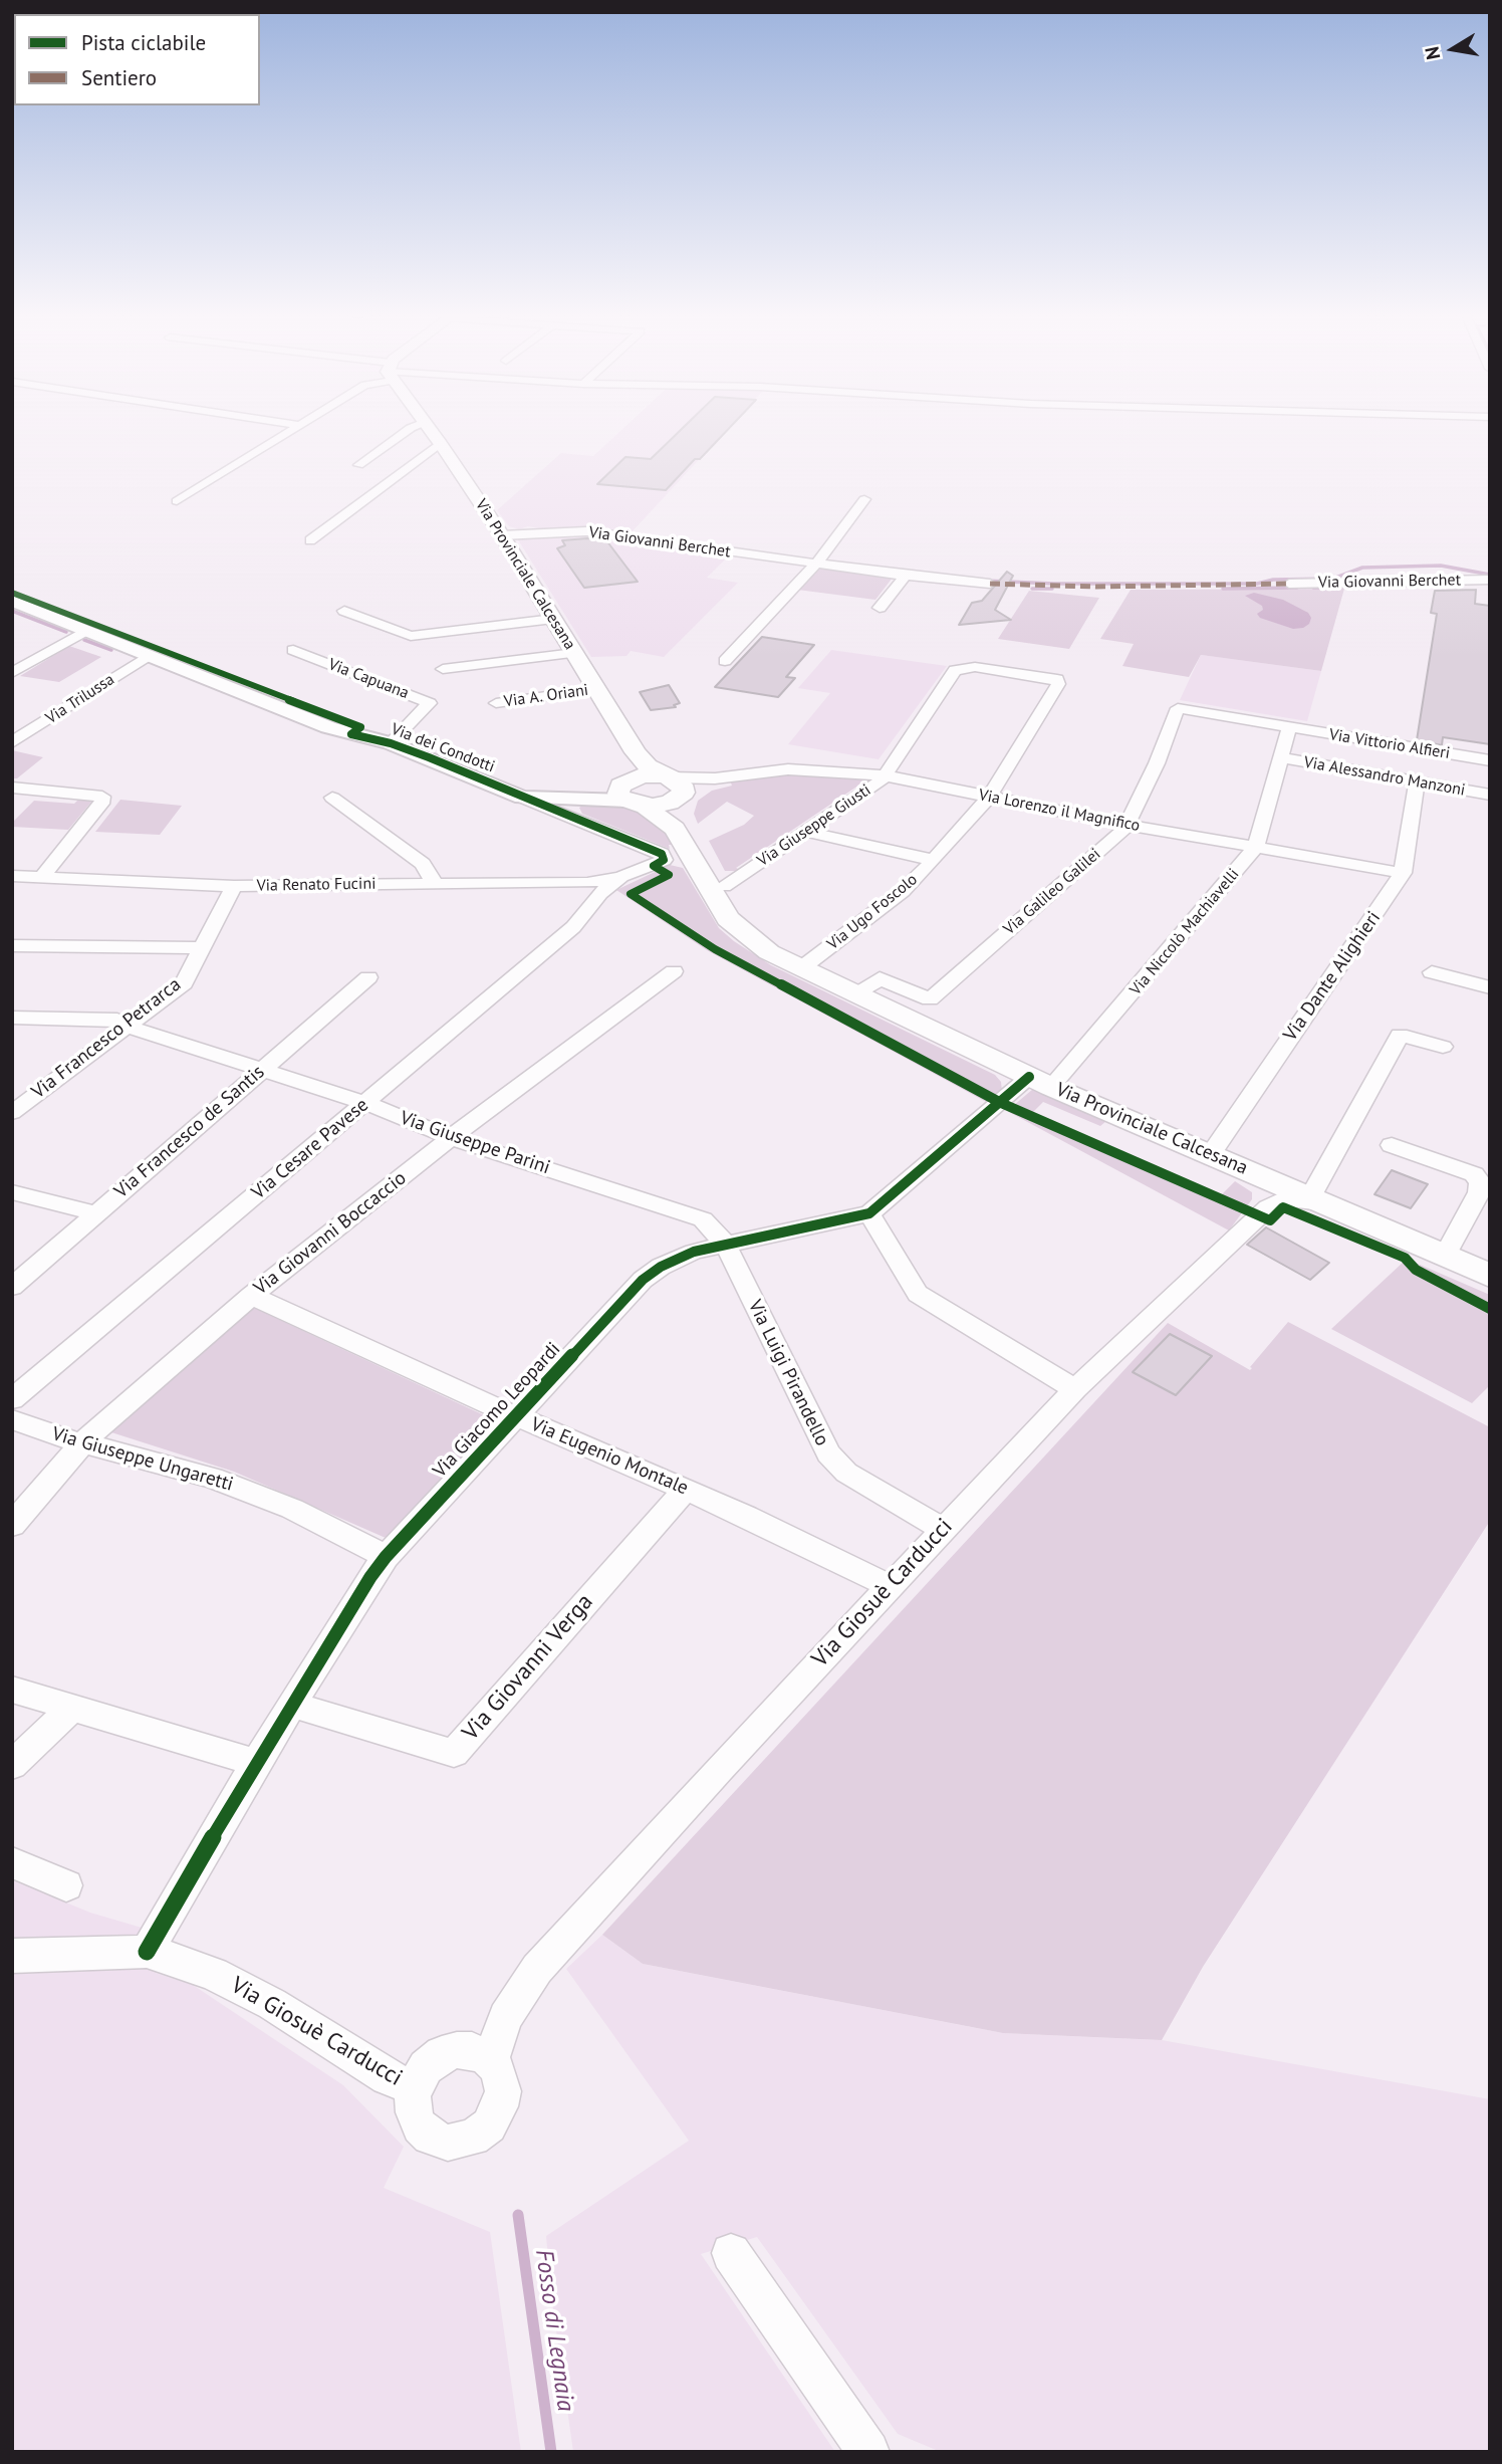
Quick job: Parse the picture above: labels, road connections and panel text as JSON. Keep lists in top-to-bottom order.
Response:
{
  "streets": {
    "main road": ["Via Provinciale Calcesana"],
    "street": [
      "Via Giovanni Berchet",
      "Via Capuana",
      "Via A. Oriani",
      "Via Trilussa",
      "Via Vittorio Alfieri",
      "Via dei Condotti",
      "Via Alessandro Manzoni",
      "Via Lorenzo il Magnifico",
      "Via Giuseppe Giusti",
      "Via Renato Fucini",
      "Via Galileo Galilei",
      "Via Ugo Foscolo",
      "Via Niccolò Machiavelli",
      "Via Dante Alighieri",
      "Via Francesco Petrarca",
      "Via Francesco de Santis",
      "Via Giuseppe Parini",
      "Via Cesare Pavese",
      "Via Giovanni Boccaccio",
      "Via Luigi Pirandello",
      "Via Giacomo Leopardi",
      "Via Eugenio Montale",
      "Via Giuseppe Ungaretti",
      "Via Giosuè Carducci",
      "Via Giovanni Verga"
    ]
  },
  "crossings": [
    ["Via Giovanni Berchet", "Via Provinciale Calcesana"],
    ["Via Provinciale Calcesana", "Via A. Oriani"],
    ["Via Provinciale Calcesana", "Via dei Condotti"],
    ["Via Provinciale Calcesana", "Via Lorenzo il Magnifico"],
    ["Via Provinciale Calcesana", "Via Galileo Galilei"],
    ["Via Provinciale Calcesana", "Via Ugo Foscolo"],
    ["Via Provinciale Calcesana", "Via Niccolò Machiavelli"],
    ["Via Provinciale Calcesana", "Via Dante Alighieri"],
    ["Via Provinciale Calcesana", "Via Giacomo Leopardi"],
    ["Via Provinciale Calcesana", "Via Giosuè Carducci"],
    ["Via Capuana", "Via dei Condotti"],
    ["Via Trilussa", "Via dei Condotti"],
    ["Via Vittorio Alfieri", "Via Galileo Galilei"],
    ["Via dei Condotti", "Via Cesare Pavese"],
    ["Via Alessandro Manzoni", "Via Niccolò Machiavelli"],
    ["Via Alessandro Manzoni", "Via Dante Alighieri"],
    ["Via Lorenzo il Magnifico", "Via Giuseppe Giusti"],
    ["Via Lorenzo il Magnifico", "Via Galileo Galilei"],
    ["Via Lorenzo il Magnifico", "Via Ugo Foscolo"],
    ["Via Lorenzo il Magnifico", "Via Niccolò Machiavelli"],
    ["Via Lorenzo il Magnifico", "Via Dante Alighieri"],
    ["Via Giuseppe Giusti", "Via Ugo Foscolo"],
    ["Via Renato Fucini", "Via Francesco Petrarca"],
    ["Via Renato Fucini", "Via Cesare Pavese"],
    ["Via Niccolò Machiavelli", "Via Giacomo Leopardi"],
    ["Via Francesco Petrarca", "Via Giuseppe Parini"],
    ["Via Francesco de Santis", "Via Giuseppe Parini"],
    ["Via Giuseppe Parini", "Via Cesare Pavese"],
    ["Via Giuseppe Parini", "Via Giovanni Boccaccio"],
    ["Via Giuseppe Parini", "Via Luigi Pirandello"],
    ["Via Giuseppe Parini", "Via Giacomo Leopardi"],
    ["Via Giovanni Boccaccio", "Via Eugenio Montale"],
    ["Via Giovanni Boccaccio", "Via Giuseppe Ungaretti"],
    ["Via Luigi Pirandello", "Via Giacomo Leopardi"],
    ["Via Luigi Pirandello", "Via Giosuè Carducci"],
    ["Via Giacomo Leopardi", "Via Eugenio Montale"],
    ["Via Giacomo Leopardi", "Via Giuseppe Ungaretti"],
    ["Via Giacomo Leopardi", "Via Giosuè Carducci"],
    ["Via Giacomo Leopardi", "Via Giovanni Verga"],
    ["Via Eugenio Montale", "Via Giosuè Carducci"],
    ["Via Eugenio Montale", "Via Giovanni Verga"]
  ],
  "water": ["Fosso di Legnaia"],
  "legend": ["Pista ciclabile", "Sentiero"],
  "north": "left"
}
